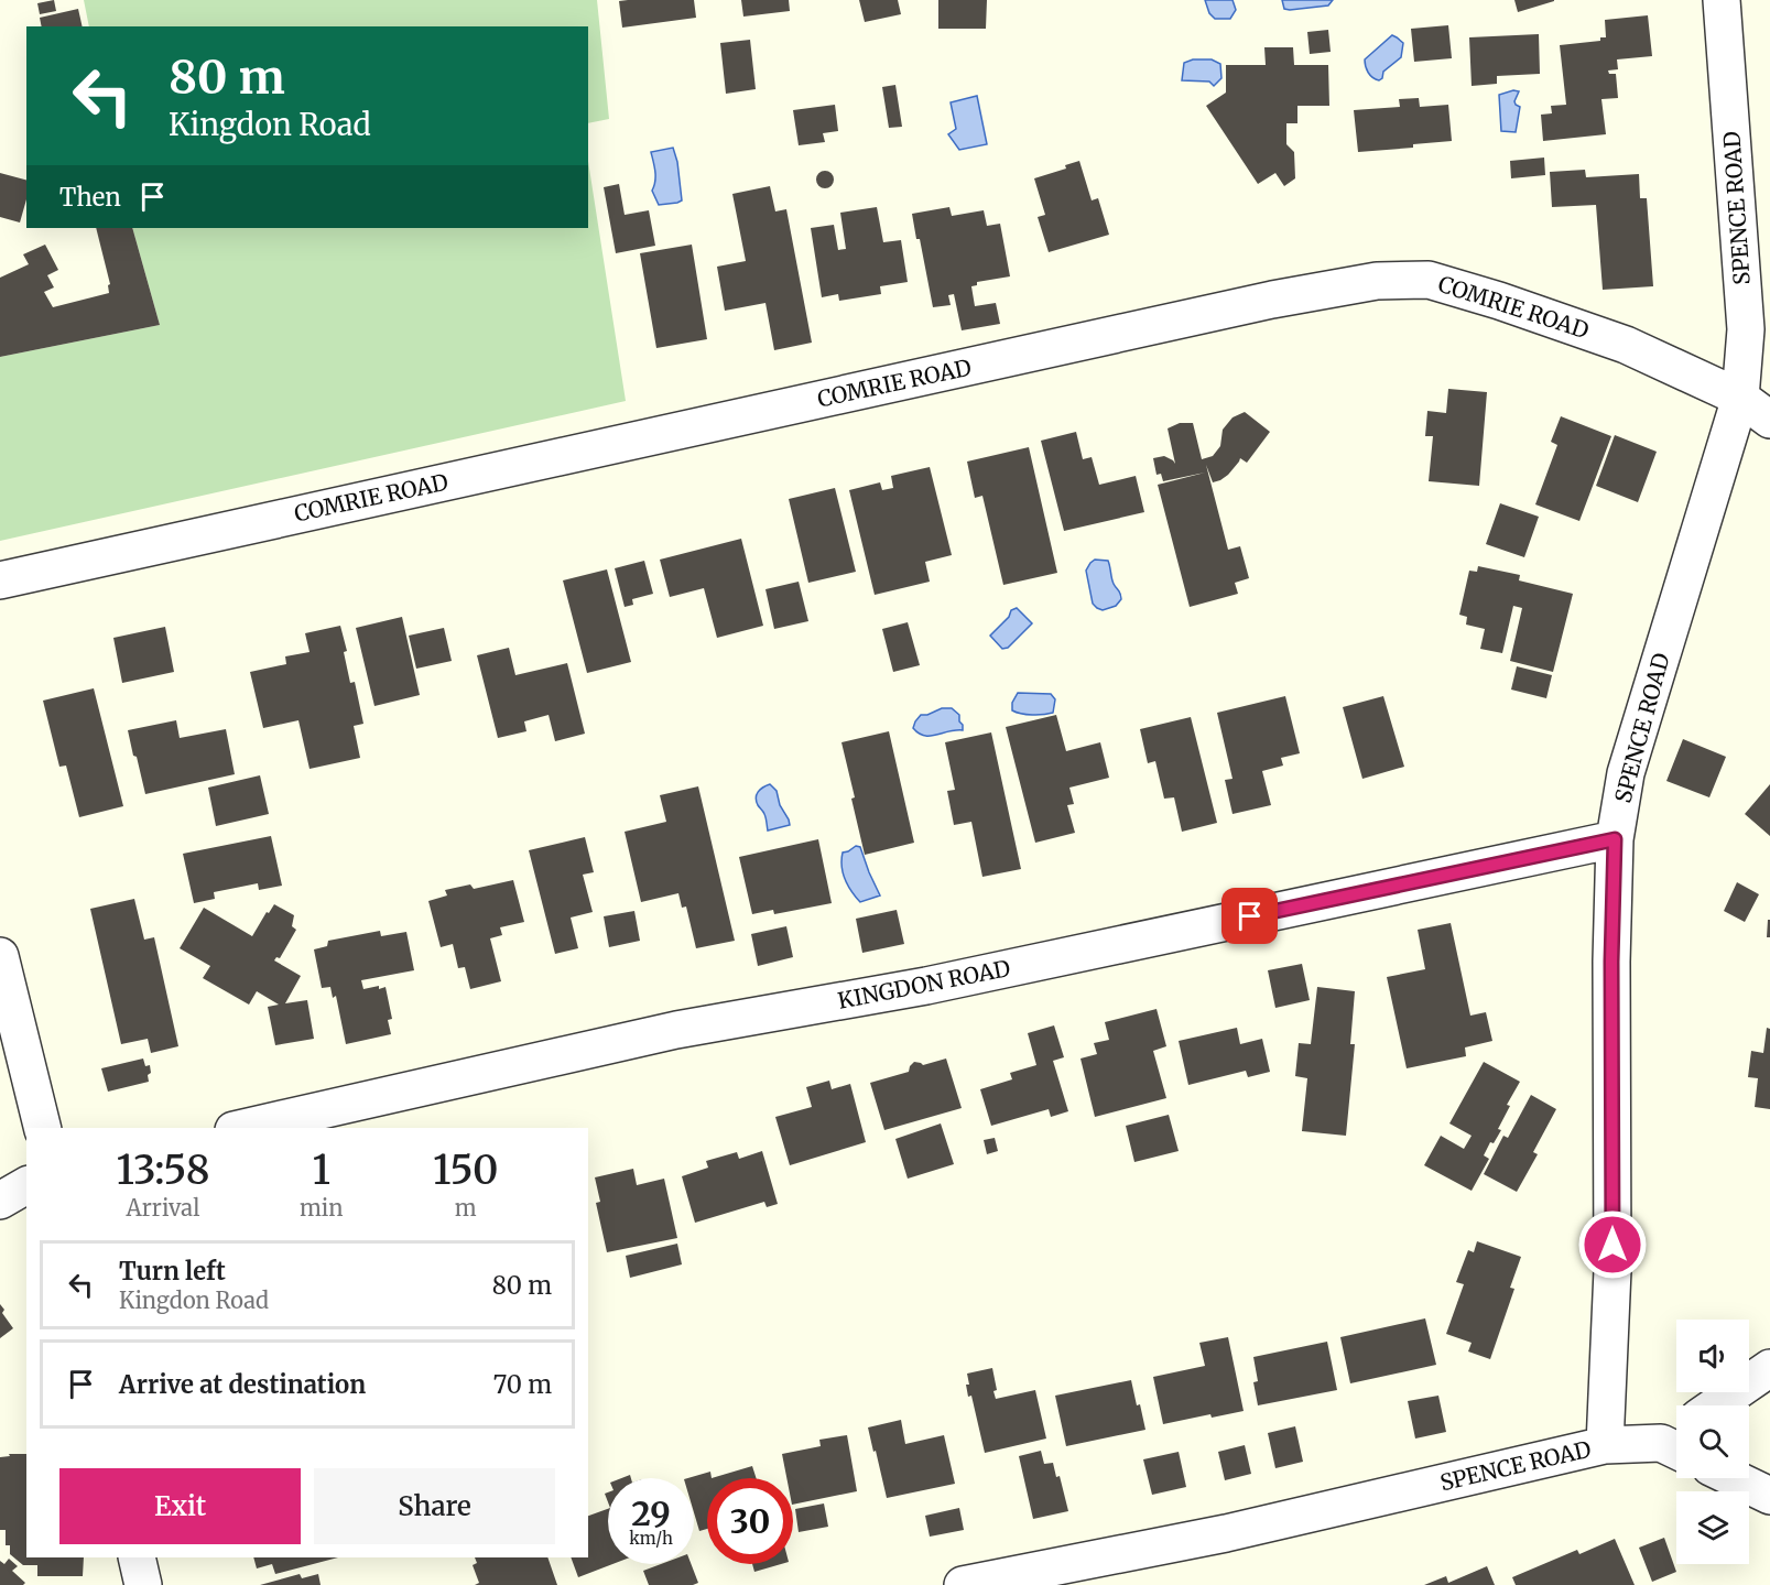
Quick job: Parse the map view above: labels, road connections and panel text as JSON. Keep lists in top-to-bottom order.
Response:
{
  "streets": {
    "street": ["SPENCE ROAD", "COMRIE ROAD", "KINGDON ROAD"]
  },
  "crossings": [
    ["SPENCE ROAD", "COMRIE ROAD"],
    ["SPENCE ROAD", "KINGDON ROAD"]
  ],
  "page": {
    "turn": ["80 m", "Kingdon Road"],
    "then": "Then",
    "eta": [
      "13:58",
      "Arrival",
      "1",
      "min",
      "150",
      "m"
    ],
    "list": [
      {
        "name": "Turn left",
        "note": "Kingdon Road",
        "value": "80 m"
      },
      {
        "name": "Arrive at destination",
        "value": "70 m"
      }
    ],
    "buttons": ["Exit", "Share"],
    "speed": "29 km/h",
    "limit": "30"
  }
}
